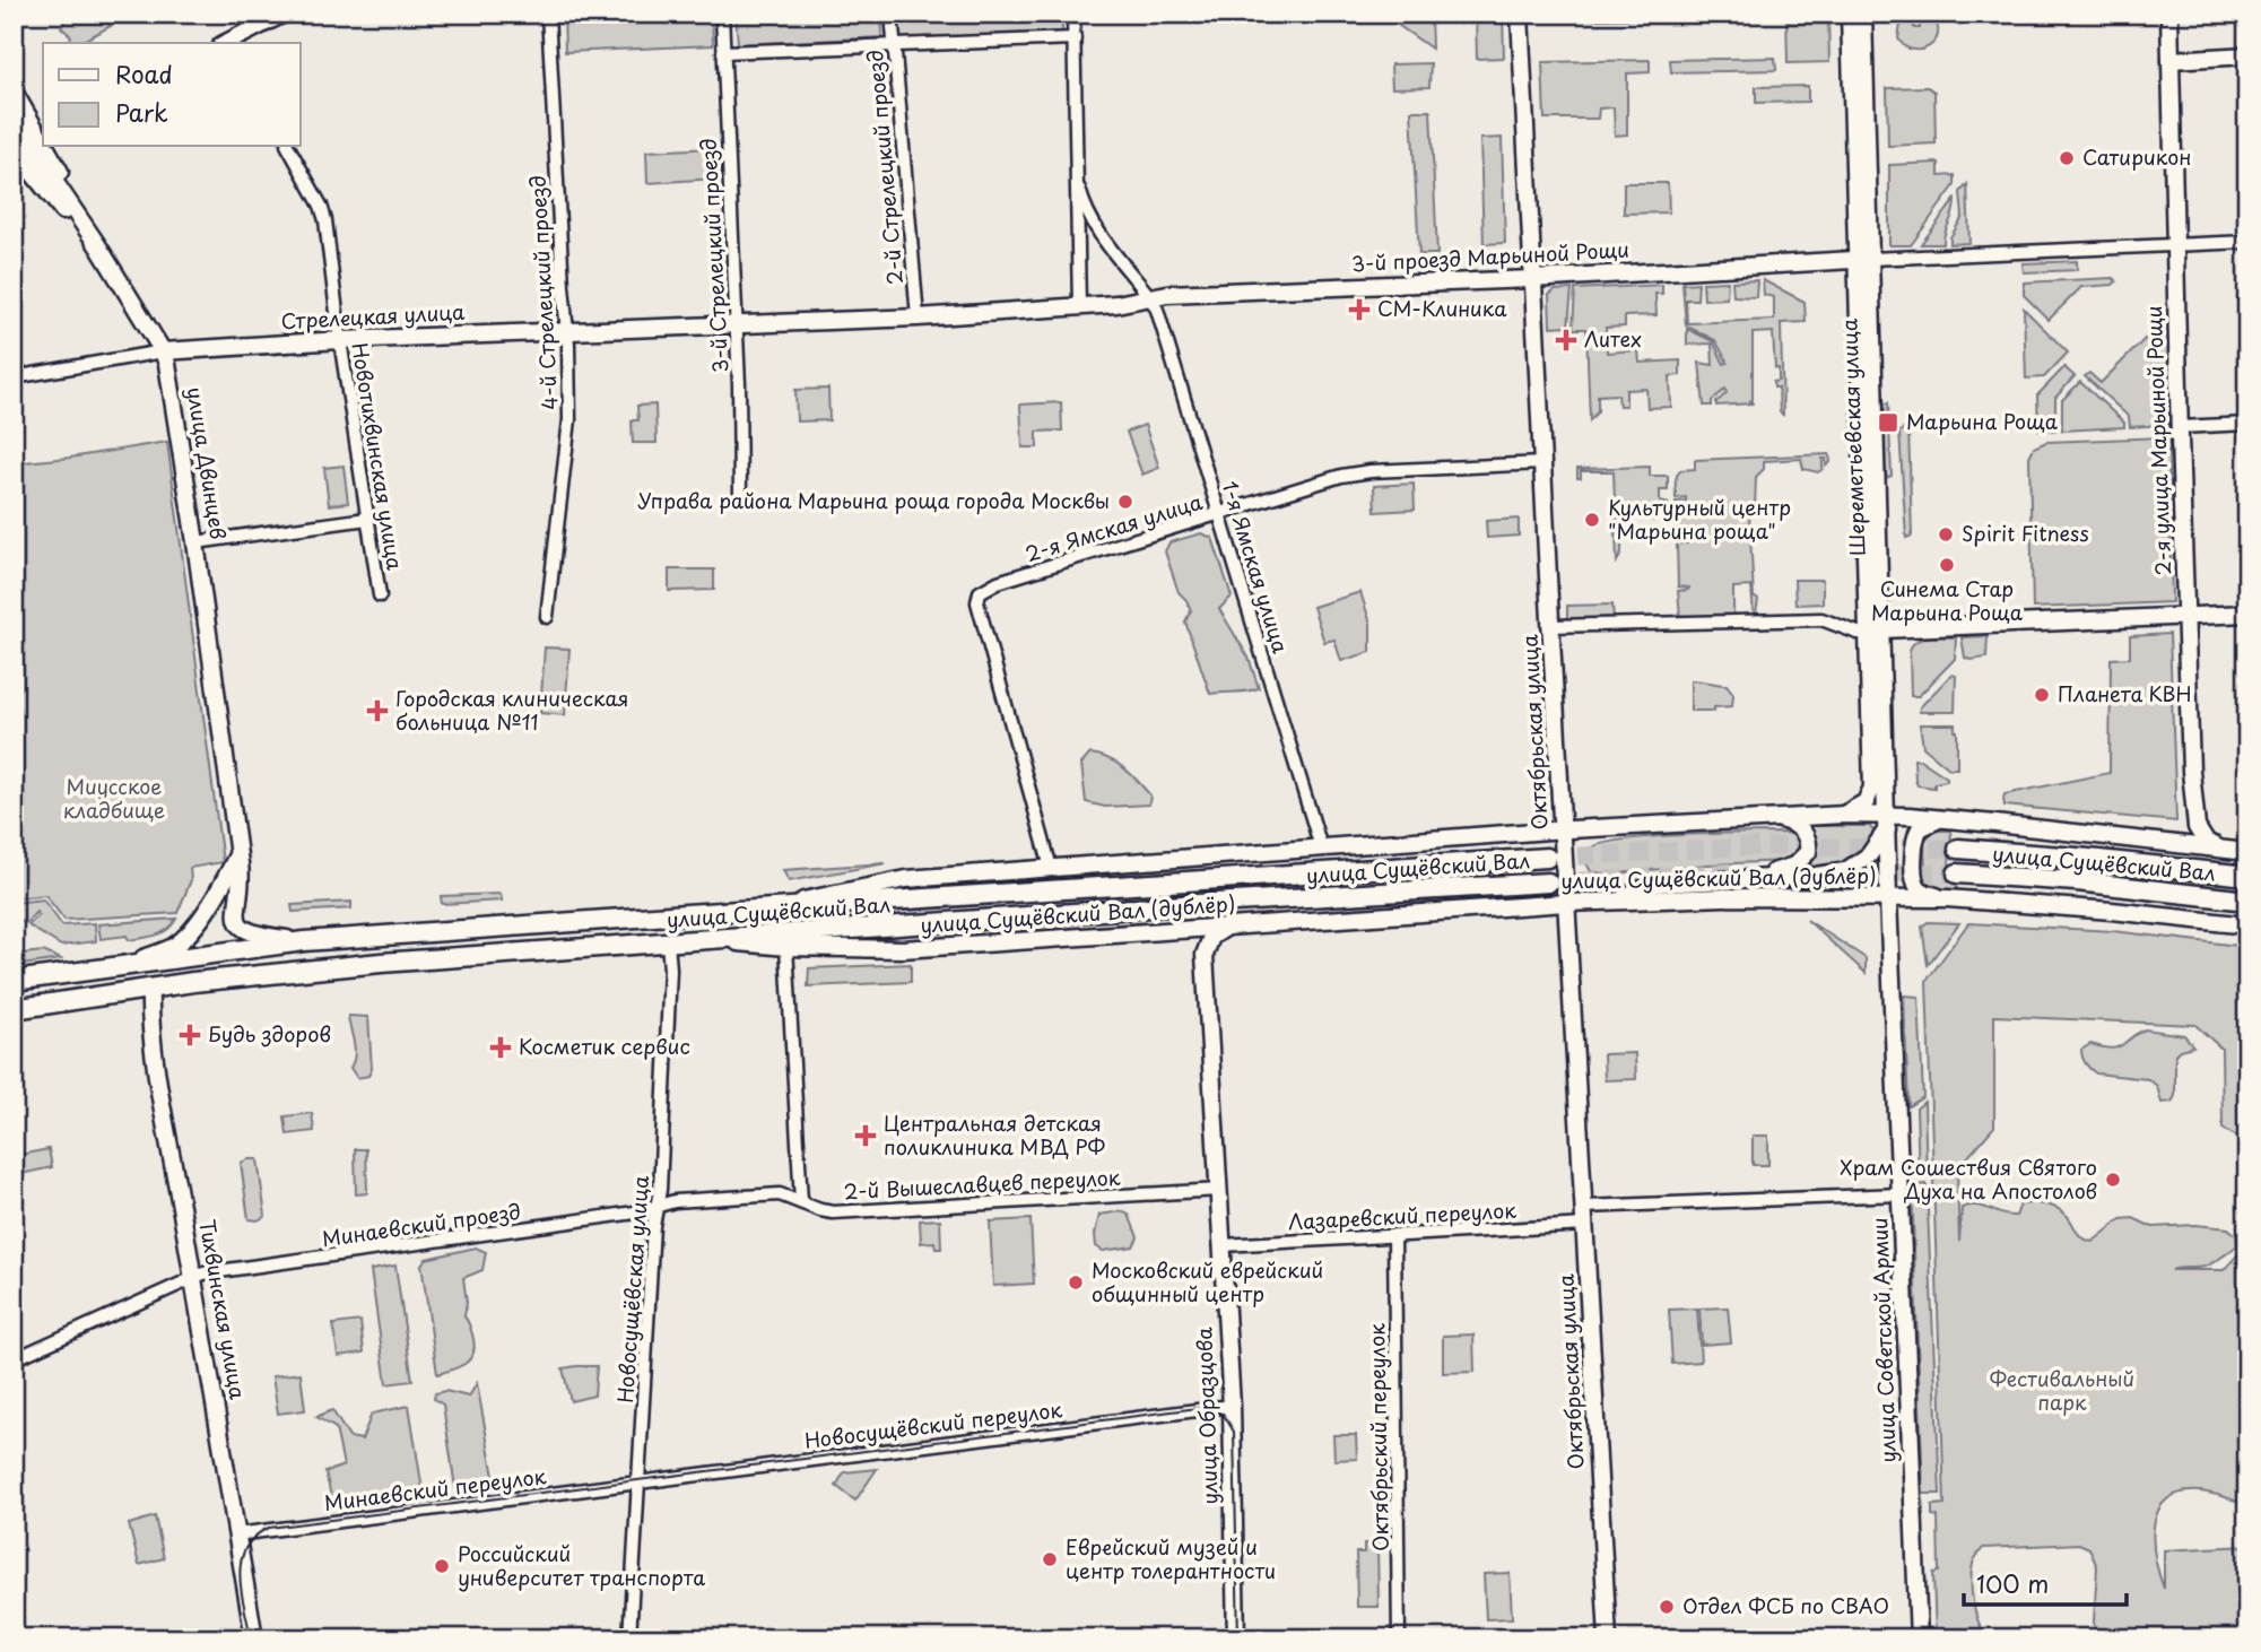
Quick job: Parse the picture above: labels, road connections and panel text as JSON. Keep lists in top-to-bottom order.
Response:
{
  "streets": {
    "main road": ["улица Сущёвский Вал"],
    "street": [
      "2-й Стрелецкий проезд",
      "3-й Стрелецкий проезд",
      "3-й проезд Марьиной Рощи",
      "4-й Стрелецкий проезд",
      "Стрелецкая улица",
      "Шереметьевская улица",
      "2-я улица Марьиной Рощи",
      "Новотихвинская улица",
      "улица Двинцев",
      "2-я Ямская улица",
      "1-я Ямская улица",
      "Октябрьская улица",
      "улица Сущёвский Вал (дублёр)",
      "2-й Вышеславцев переулок",
      "Лазаревский переулок",
      "Минаевский проезд",
      "Новосущёвская улица",
      "Тихвинская улица",
      "улица Советской Армии",
      "улица Образцова",
      "Новосущёвский переулок",
      "Октябрьский переулок",
      "Минаевский переулок"
    ]
  },
  "crossings": [
    ["2-й Стрелецкий проезд", "3-й проезд Марьиной Рощи"],
    ["3-й Стрелецкий проезд", "3-й проезд Марьиной Рощи"],
    ["3-й Стрелецкий проезд", "Стрелецкая улица"],
    ["3-й проезд Марьиной Рощи", "Стрелецкая улица"],
    ["3-й проезд Марьиной Рощи", "Шереметьевская улица"],
    ["3-й проезд Марьиной Рощи", "2-я улица Марьиной Рощи"],
    ["3-й проезд Марьиной Рощи", "1-я Ямская улица"],
    ["3-й проезд Марьиной Рощи", "Октябрьская улица"],
    ["4-й Стрелецкий проезд", "Стрелецкая улица"],
    ["Стрелецкая улица", "Новотихвинская улица"],
    ["Стрелецкая улица", "улица Двинцев"],
    ["Шереметьевская улица", "улица Советской Армии"],
    ["улица Двинцев", "улица Сущёвский Вал"],
    ["2-я Ямская улица", "1-я Ямская улица"],
    ["2-я Ямская улица", "Октябрьская улица"],
    ["Октябрьская улица", "улица Сущёвский Вал (дублёр)"],
    ["Октябрьская улица", "Лазаревский переулок"],
    ["улица Сущёвский Вал", "улица Сущёвский Вал (дублёр)"],
    ["улица Сущёвский Вал", "Новосущёвская улица"],
    ["улица Сущёвский Вал", "Тихвинская улица"],
    ["улица Сущёвский Вал (дублёр)", "улица Советской Армии"],
    ["2-й Вышеславцев переулок", "Минаевский проезд"],
    ["2-й Вышеславцев переулок", "Новосущёвская улица"],
    ["2-й Вышеславцев переулок", "улица Образцова"],
    ["Лазаревский переулок", "улица Образцова"],
    ["Лазаревский переулок", "Октябрьский переулок"],
    ["Минаевский проезд", "Новосущёвская улица"],
    ["Минаевский проезд", "Тихвинская улица"],
    ["Новосущёвская улица", "Новосущёвский переулок"],
    ["Новосущёвская улица", "Минаевский переулок"],
    ["Тихвинская улица", "Минаевский переулок"],
    ["улица Образцова", "Новосущёвский переулок"],
    ["Новосущёвский переулок", "Минаевский переулок"]
  ],
  "parks": ["Миусское кладбище", "Фестивальный парк"],
  "places": {
    "other": [
      "Сатирикон",
      "Управа района Марьина роща города Москвы",
      "Культурный центр \"Марьина роща\"",
      "Spirit Fitness",
      "Синема Стар Марьина Роща",
      "Планета КВН",
      "Храм Сошествия Святого Духа на Апостолов",
      "Московский еврейский общинный центр",
      "Еврейский музей и центр толерантности",
      "Российский университет транспорта",
      "Отдел ФСБ по СВАО"
    ],
    "health": [
      "СМ-Клиника",
      "Литех",
      "Городская клиническая больница №11",
      "Будь здоров",
      "Косметик сервис",
      "Центральная детская поликлиника МВД РФ"
    ],
    "transit": ["Марьина Роща"]
  },
  "legend": ["Road", "Park"],
  "scale_bar": "100 m"
}
